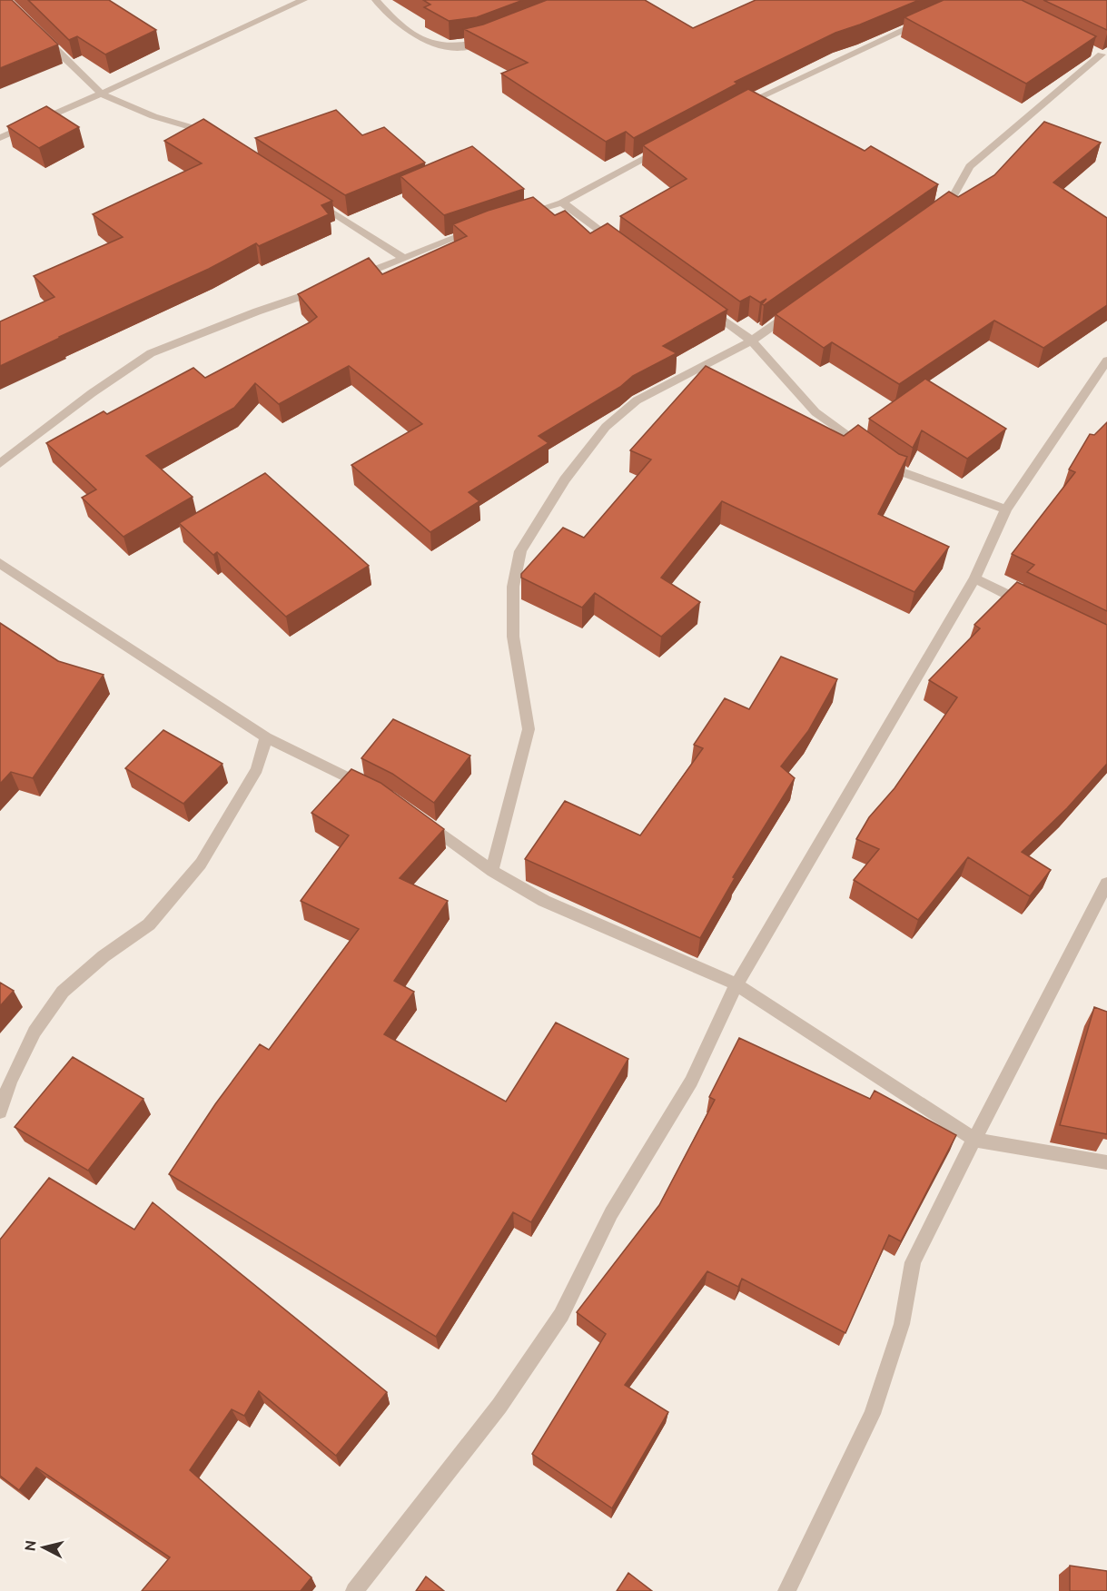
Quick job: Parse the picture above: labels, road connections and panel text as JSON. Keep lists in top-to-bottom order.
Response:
{
  "north": "left"
}
